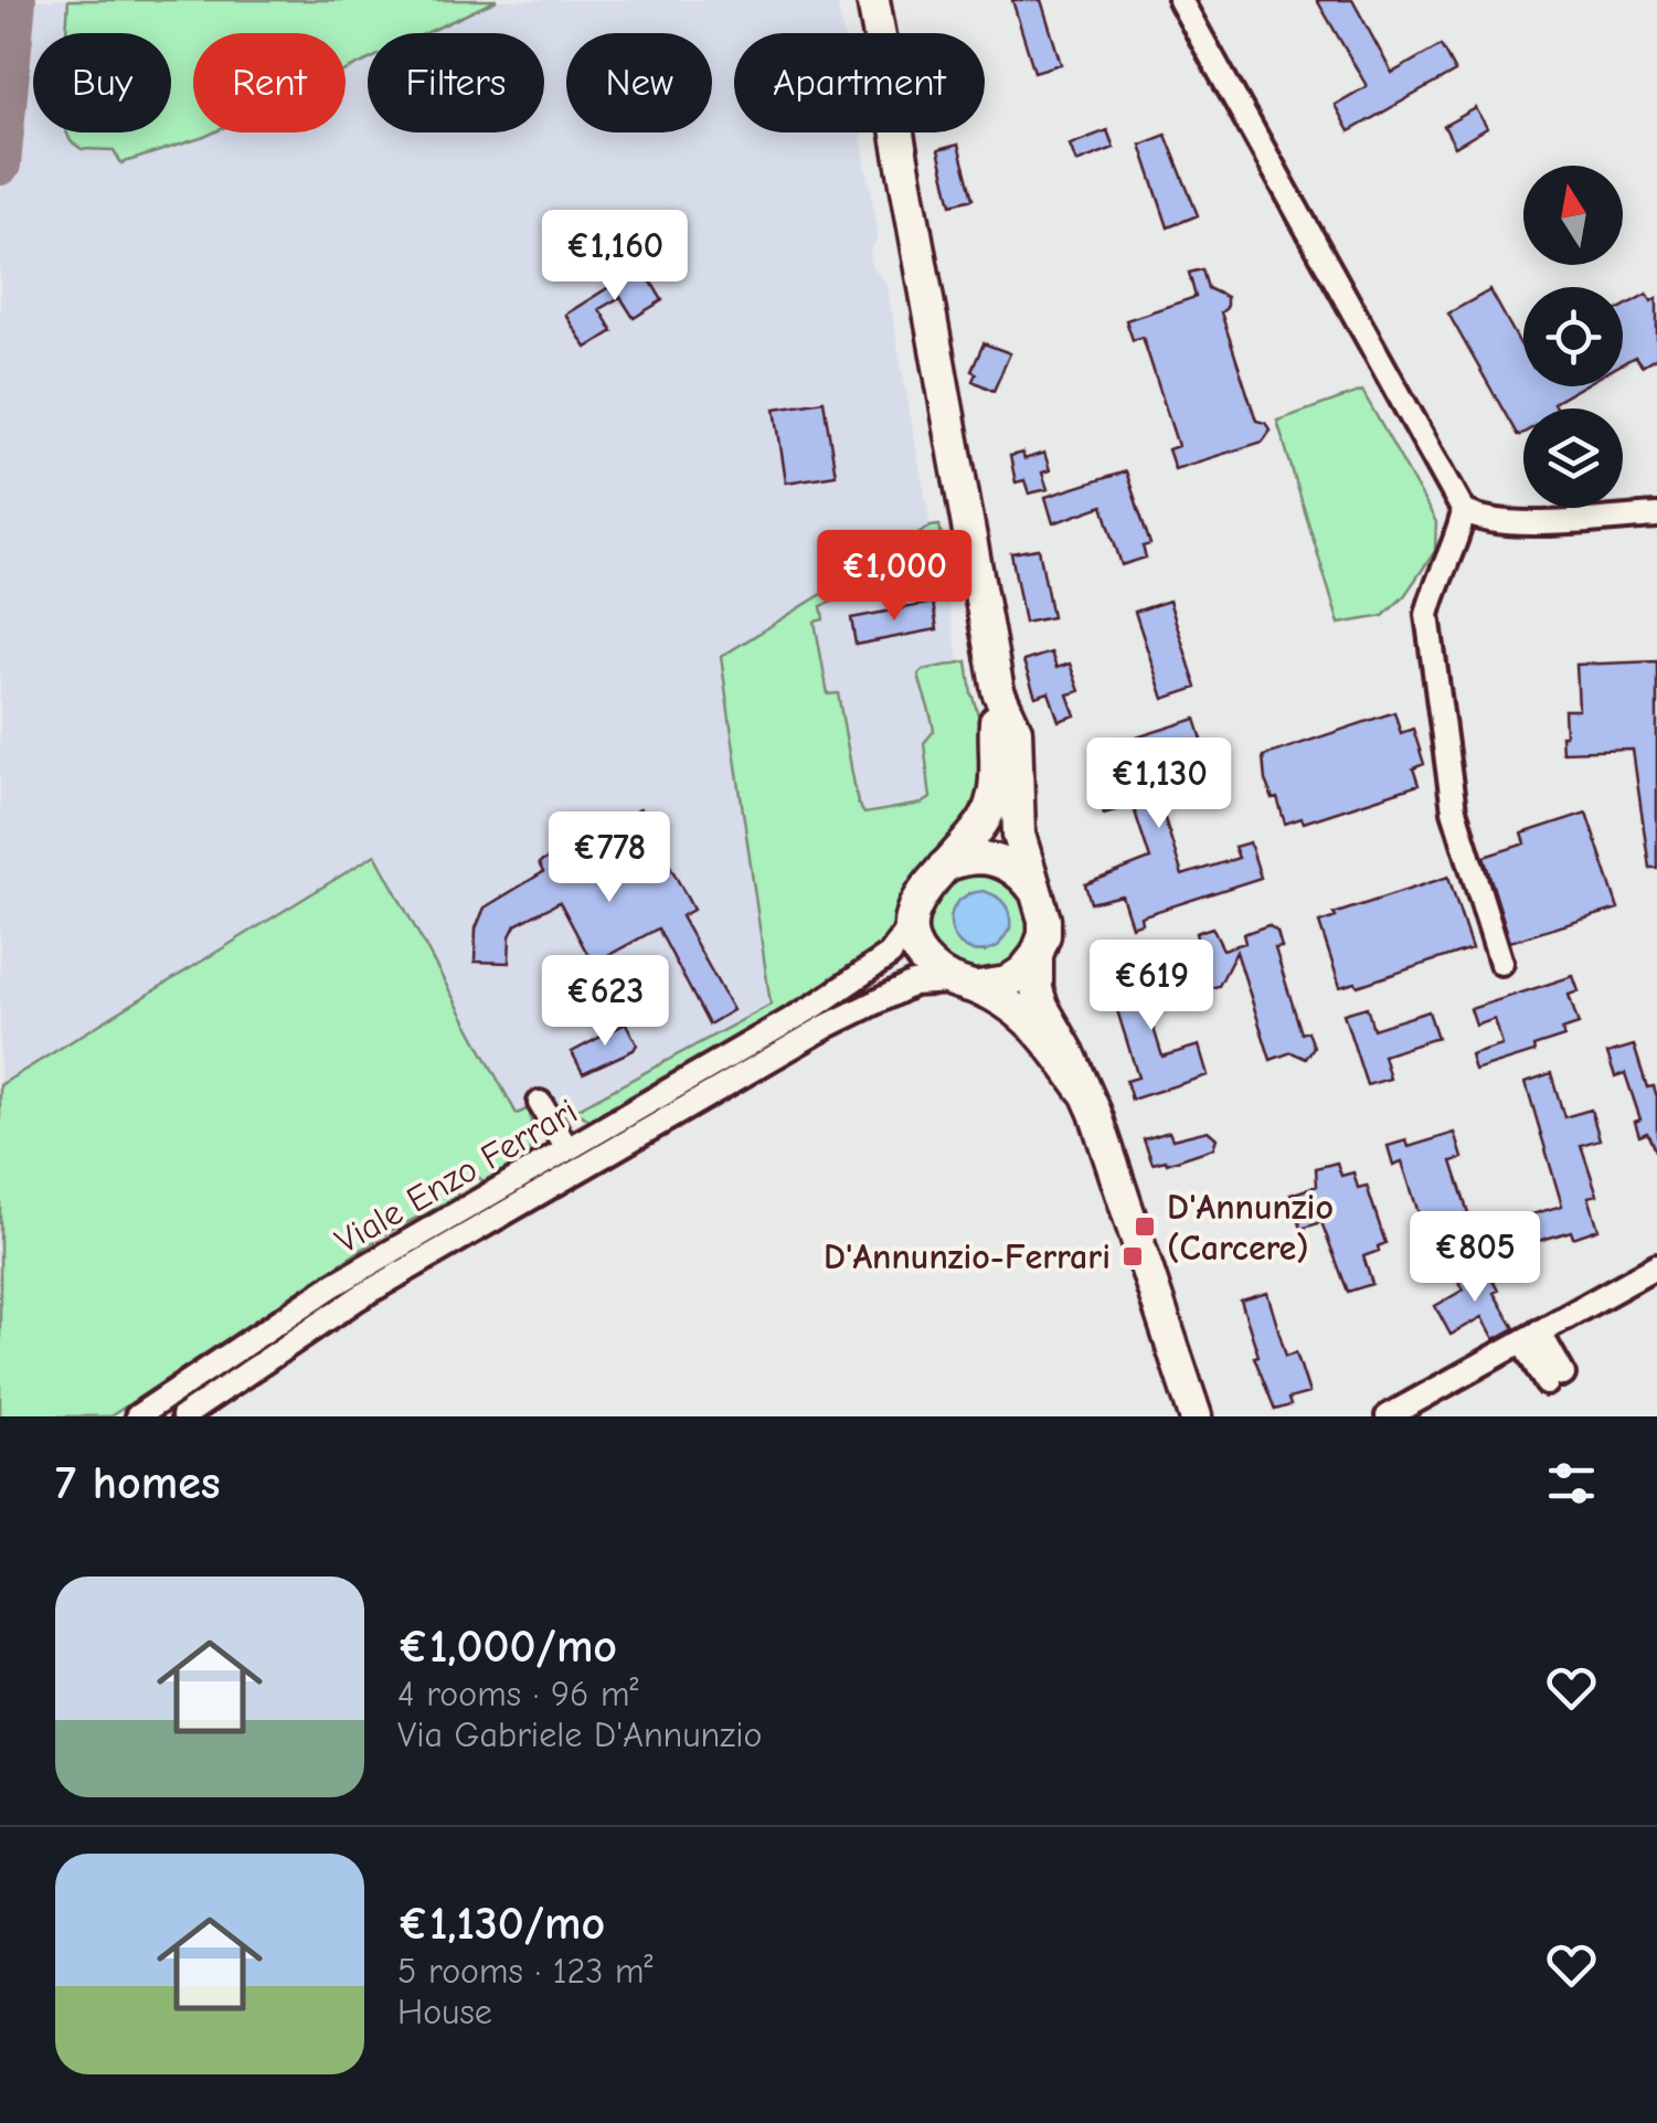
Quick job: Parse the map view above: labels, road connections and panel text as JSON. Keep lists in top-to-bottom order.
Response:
{
  "streets": {
    "street": ["Viale Enzo Ferrari"]
  },
  "places": {
    "transit": ["D'Annunzio (Carcere)", "D'Annunzio-Ferrari"]
  },
  "north": "top",
  "page": {
    "chip": [
      "Buy",
      "Rent",
      "Filters",
      "New",
      "Apartment"
    ],
    "price": [
      "€1,160",
      "€1,000",
      "€1,130",
      "€778",
      "€619",
      "€623",
      "€805"
    ],
    "heading": "7 homes",
    "list": [
      {
        "name": "€1,000/mo",
        "note": "4 rooms · 96 m² · Via Gabriele D'Annunzio"
      },
      {
        "name": "€1,130/mo",
        "note": "5 rooms · 123 m² · House"
      }
    ]
  }
}
